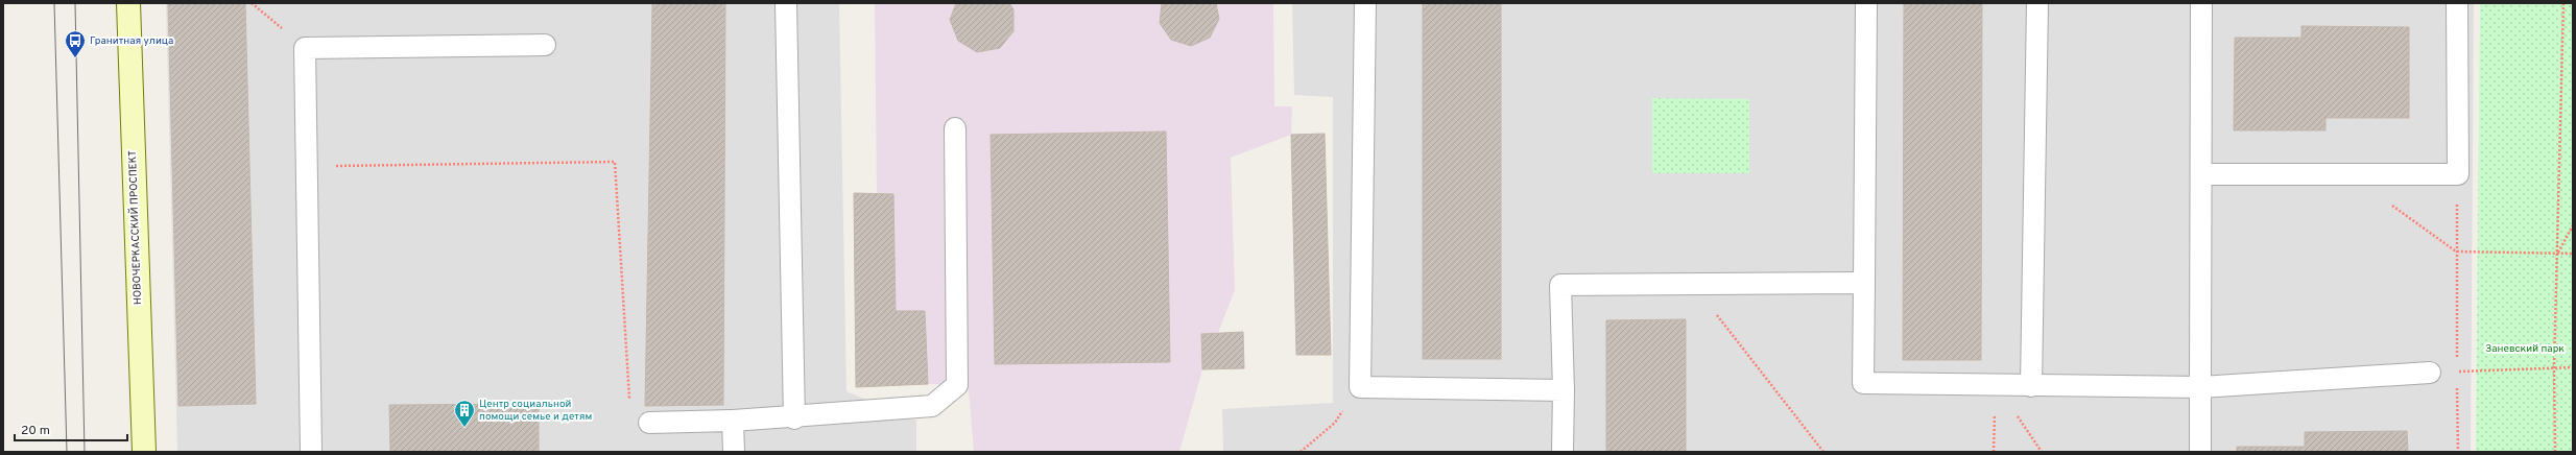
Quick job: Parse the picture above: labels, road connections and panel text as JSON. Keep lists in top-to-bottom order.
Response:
{
  "streets": {
    "main road": ["НОВОЧЕРКАССКИЙ ПРОСПЕКТ"]
  },
  "parks": ["Заневский парк"],
  "places": {
    "bus stop": ["Гранитная улица"],
    "building": ["Центр социальной помощи семье и детям"]
  },
  "scale_bar": "20 m"
}
